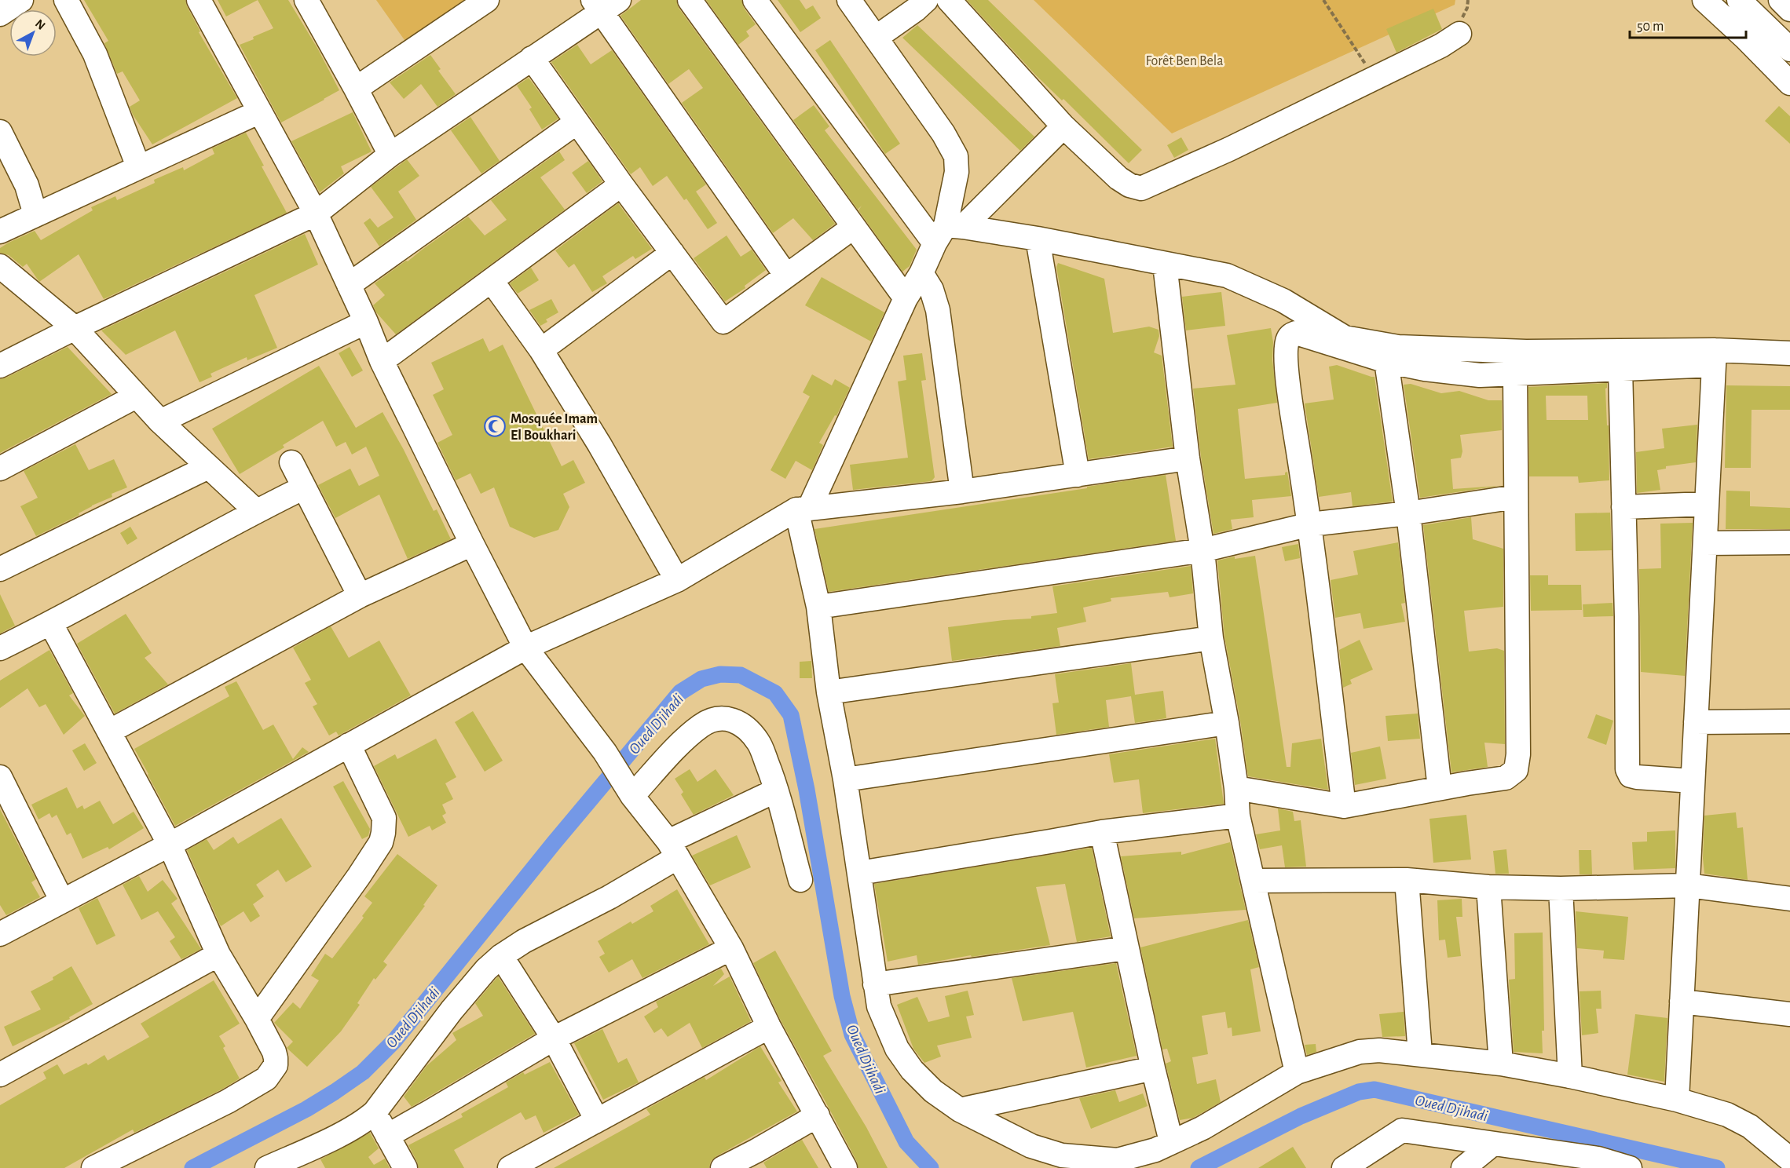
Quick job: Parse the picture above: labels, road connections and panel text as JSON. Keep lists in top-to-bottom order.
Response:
{
  "water": ["Oued Djihadi"],
  "parks": ["Forêt Ben Bela"],
  "places": {
    "mosque": ["Mosquée Imam El Boukhari"]
  },
  "scale_bar": "50 m",
  "north": "top right"
}
